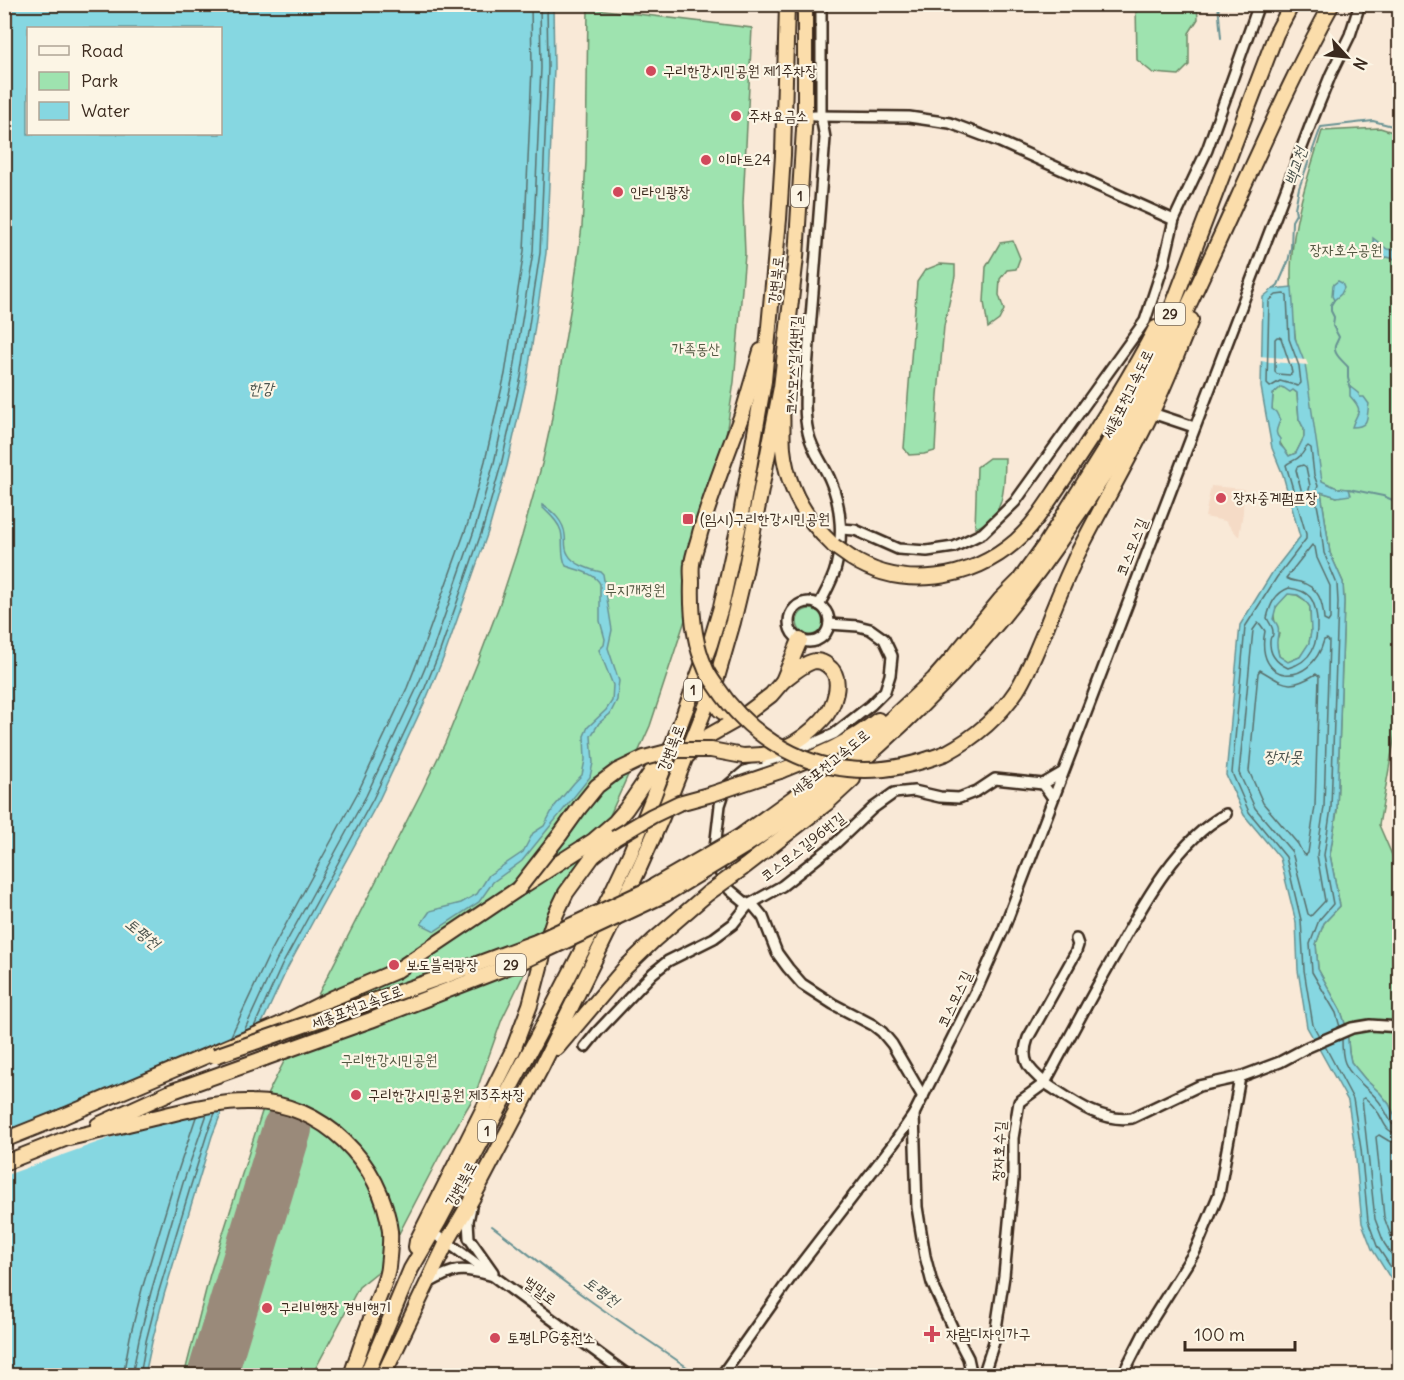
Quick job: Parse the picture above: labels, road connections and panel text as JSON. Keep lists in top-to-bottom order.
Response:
{
  "streets": {
    "highway": [
      "1",
      "강변북로",
      "29",
      "세종포천고속도로"
    ],
    "street": [
      "코스모스길14번길",
      "코스모스길",
      "코스모스길96번길",
      "장자호수길",
      "벌말로"
    ]
  },
  "crossings": [
    ["1", "강변북로"],
    ["1", "벌말로"],
    ["강변북로", "벌말로"]
  ],
  "water": [
    "백교천",
    "한강",
    "장자못",
    "토평천"
  ],
  "parks": [
    "장자호수공원",
    "가족동산",
    "무지개정원",
    "구리한강시민공원"
  ],
  "places": {
    "other": [
      "구리한강시민공원 제1주차장",
      "주차요금소",
      "이마트24",
      "인라인광장",
      "장자중계펌프장",
      "보도블럭광장",
      "구리한강시민공원 제3주차장",
      "구리비행장 경비행기",
      "토평LPG충전소"
    ],
    "transit": ["(임시)구리한강시민공원"],
    "health": ["자람디자인가구"]
  },
  "legend": ["Road", "Park", "Water"],
  "scale_bar": "100 m",
  "north": "bottom right"
}
